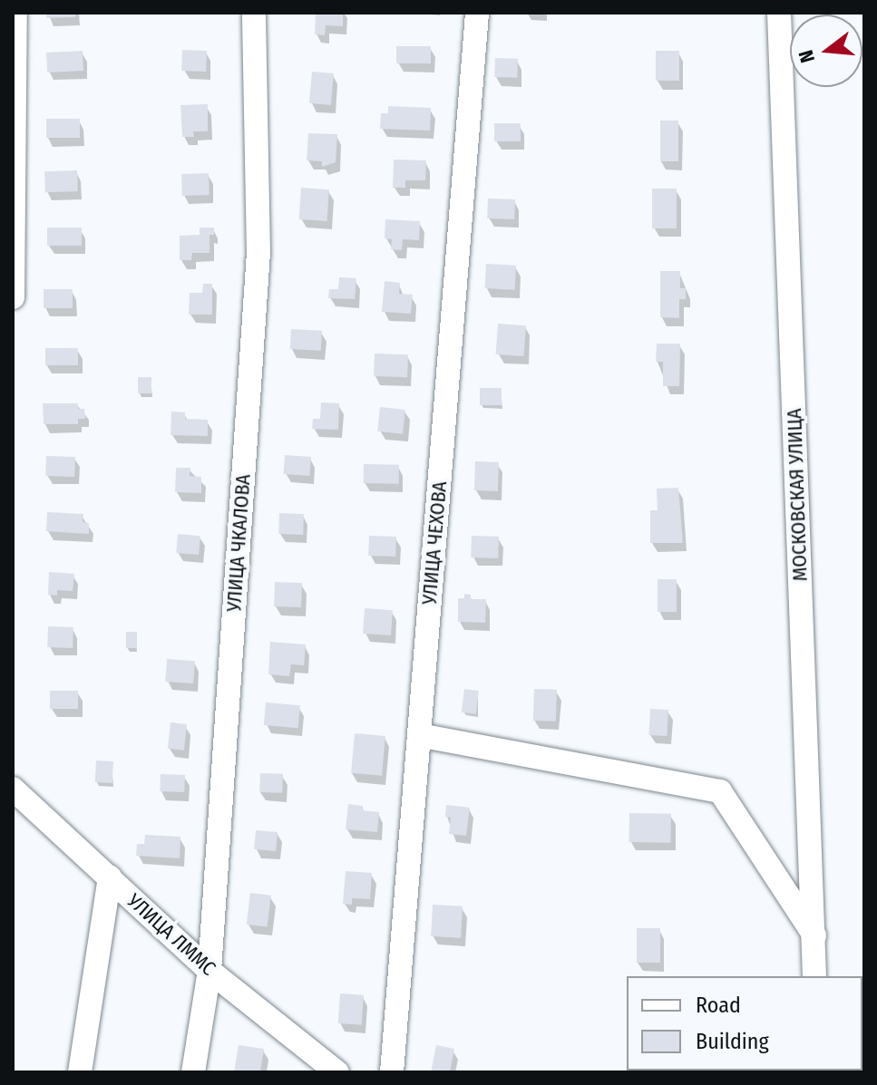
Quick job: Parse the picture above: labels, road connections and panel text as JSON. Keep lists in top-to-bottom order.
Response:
{
  "streets": {
    "street": [
      "МОСКОВСКАЯ УЛИЦА",
      "УЛИЦА ЧКАЛОВА",
      "УЛИЦА ЧЕХОВА",
      "УЛИЦА ЛММС"
    ]
  },
  "crossings": [
    ["УЛИЦА ЧКАЛОВА", "УЛИЦА ЛММС"]
  ],
  "legend": ["Road", "Building"],
  "north": "left"
}
